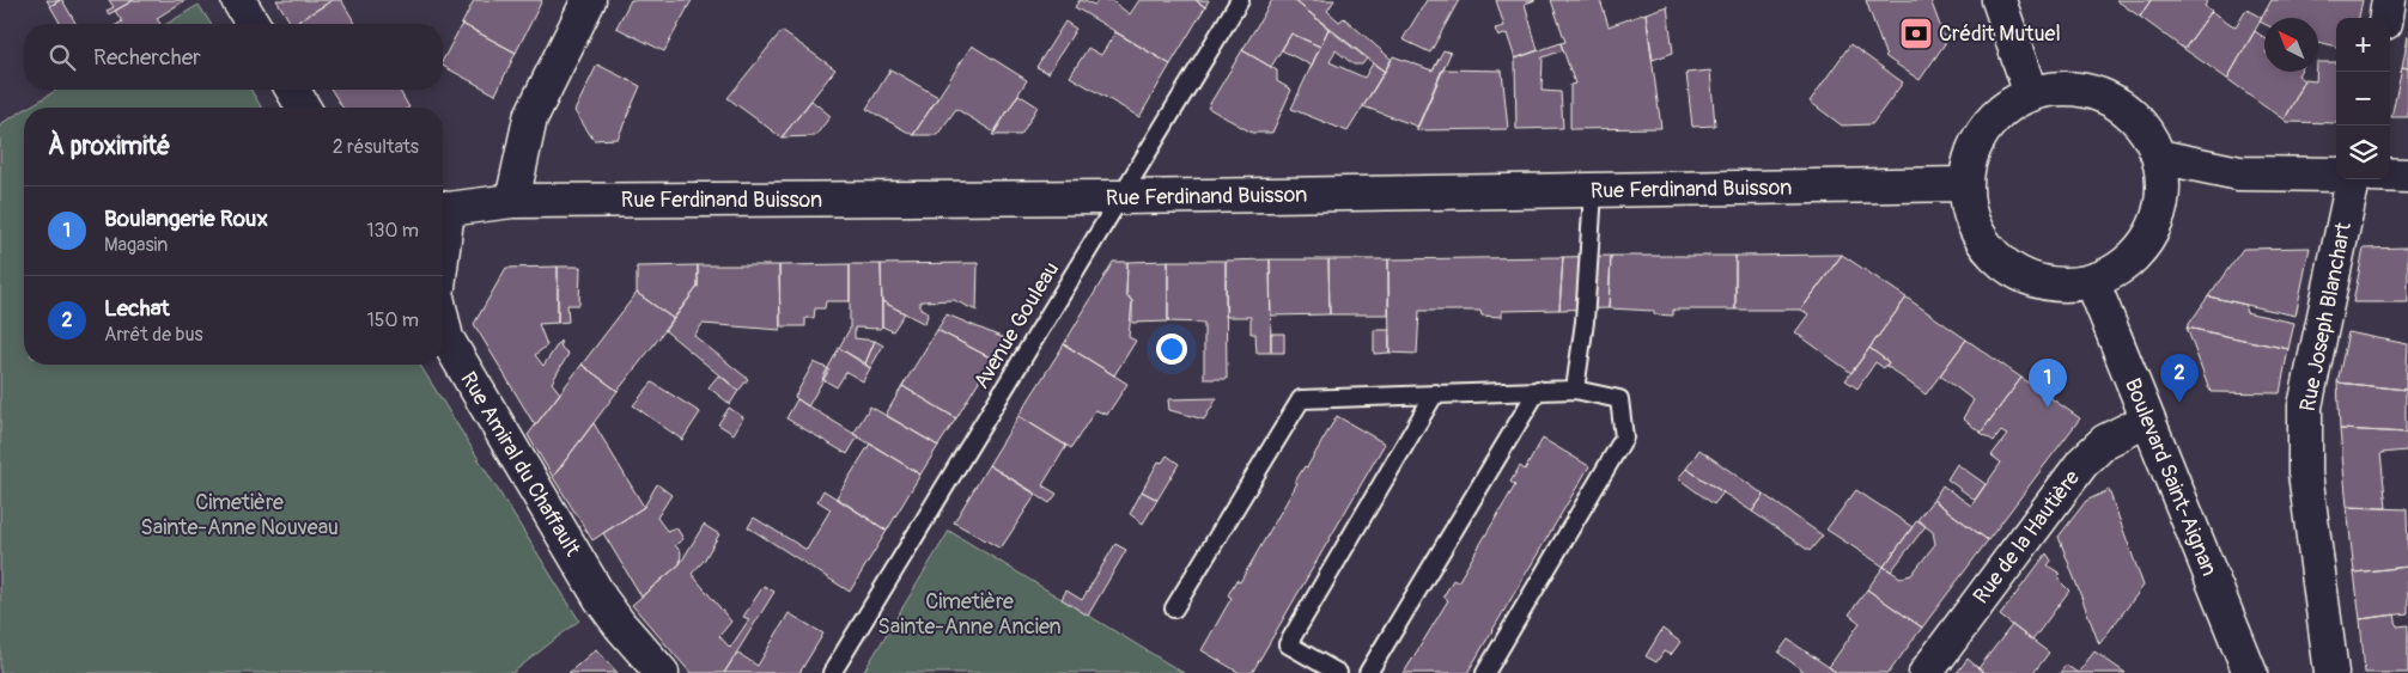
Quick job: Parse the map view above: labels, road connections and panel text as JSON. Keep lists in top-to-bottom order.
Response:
{
  "streets": {
    "street": [
      "Rue Ferdinand Buisson",
      "Rue Joseph Blanchart",
      "Rue Amiral du Chaffault",
      "Boulevard Saint-Aignan",
      "Rue de la Hautière"
    ],
    "lane": ["Avenue Gouleau"]
  },
  "crossings": [
    ["Rue Ferdinand Buisson", "Avenue Gouleau"],
    ["Rue Ferdinand Buisson", "Boulevard Saint-Aignan"],
    ["Boulevard Saint-Aignan", "Rue de la Hautière"]
  ],
  "parks": ["Cimetière Sainte-Anne Nouveau", "Cimetière Sainte-Anne Ancien"],
  "places": {
    "bank": ["Crédit Mutuel"]
  },
  "north": "top left",
  "page": {
    "map_buttons": ["+", "−"],
    "search": "Rechercher",
    "heading": ["À proximité", "2 résultats"],
    "list": [
      {
        "mark": "1",
        "name": "Boulangerie Roux",
        "note": "Magasin",
        "value": "130 m"
      },
      {
        "mark": "2",
        "name": "Lechat",
        "note": "Arrêt de bus",
        "value": "150 m"
      }
    ],
    "pins": ["2", "1"]
  }
}
